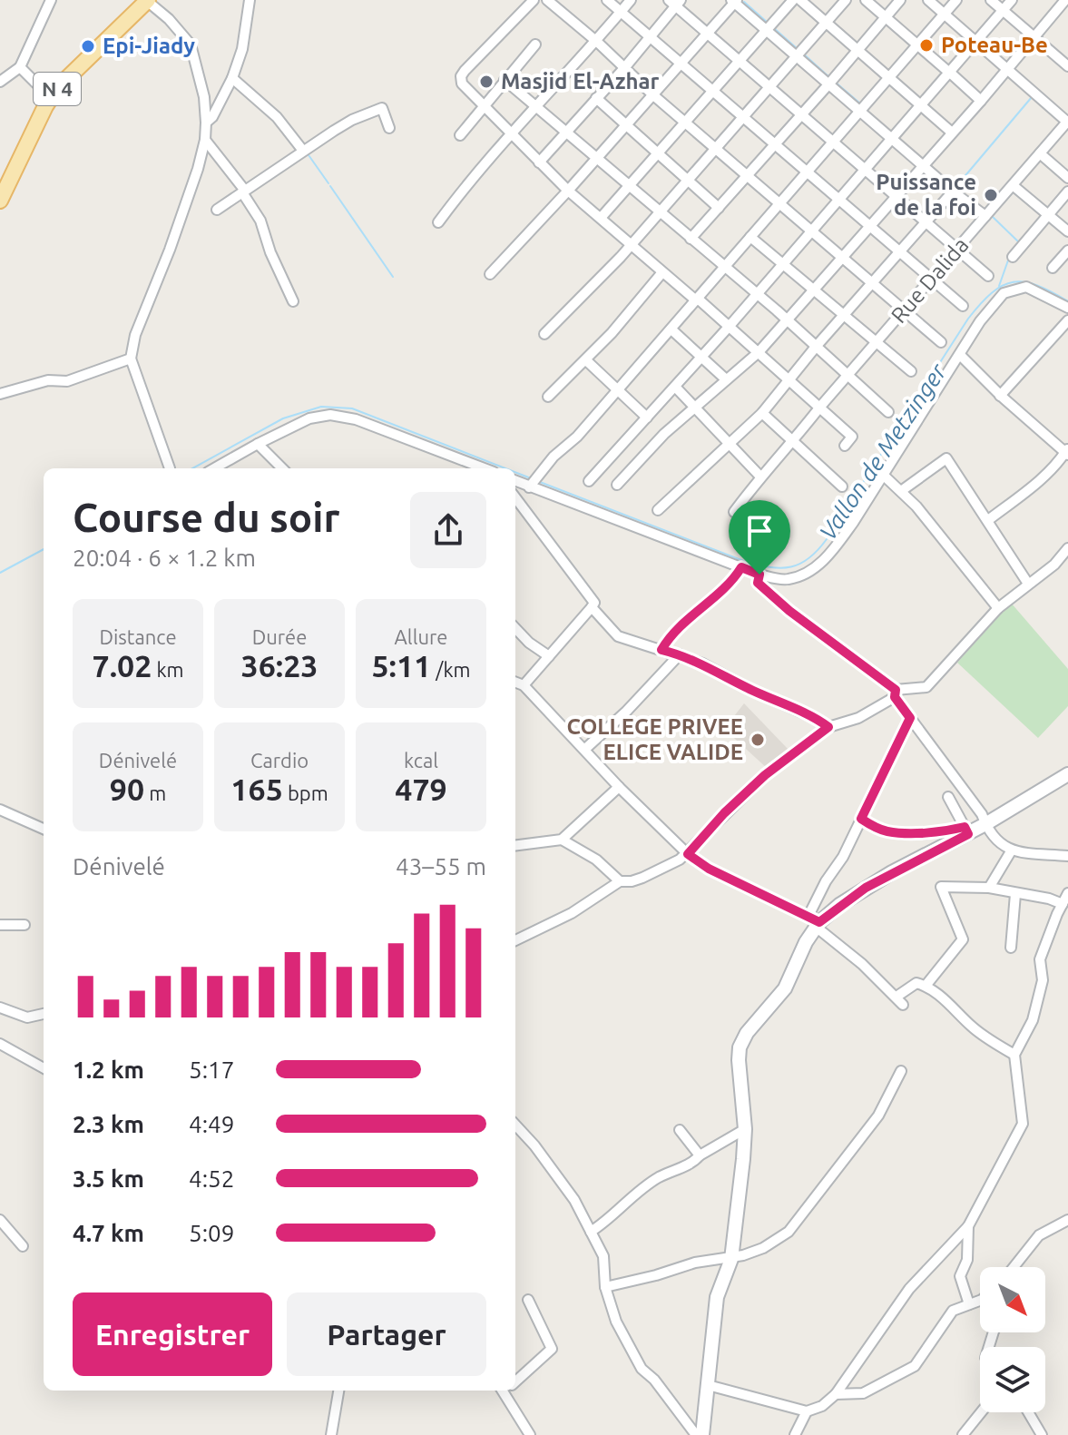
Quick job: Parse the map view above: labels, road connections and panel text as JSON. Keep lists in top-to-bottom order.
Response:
{
  "streets": {
    "main road": ["N 4"],
    "street": ["Rue Dalida"]
  },
  "water": ["Vallon de Metzinger"],
  "places": [
    "Poteau-Be",
    "Epi-Jiady",
    "Masjid El-Azhar",
    "Puissance de la foi",
    "COLLEGE PRIVEE ELICE VALIDE"
  ],
  "north": "bottom right",
  "page": {
    "heading": ["Course du soir", "20:04 · 6 × 1.2 km"],
    "stats": [
      ["Distance", "7.02 km"],
      ["Durée", "36:23"],
      ["Allure", "5:11 /km"],
      ["Dénivelé", "90 m"],
      ["Cardio", "165 bpm"],
      ["kcal", "479"]
    ],
    "chart": ["Dénivelé", "43–55 m"],
    "list": [
      {
        "name": "1.2 km",
        "note": "5:17"
      },
      {
        "name": "2.3 km",
        "note": "4:49"
      },
      {
        "name": "3.5 km",
        "note": "4:52"
      },
      {
        "name": "4.7 km",
        "note": "5:09"
      }
    ],
    "buttons": ["Enregistrer", "Partager"]
  }
}
